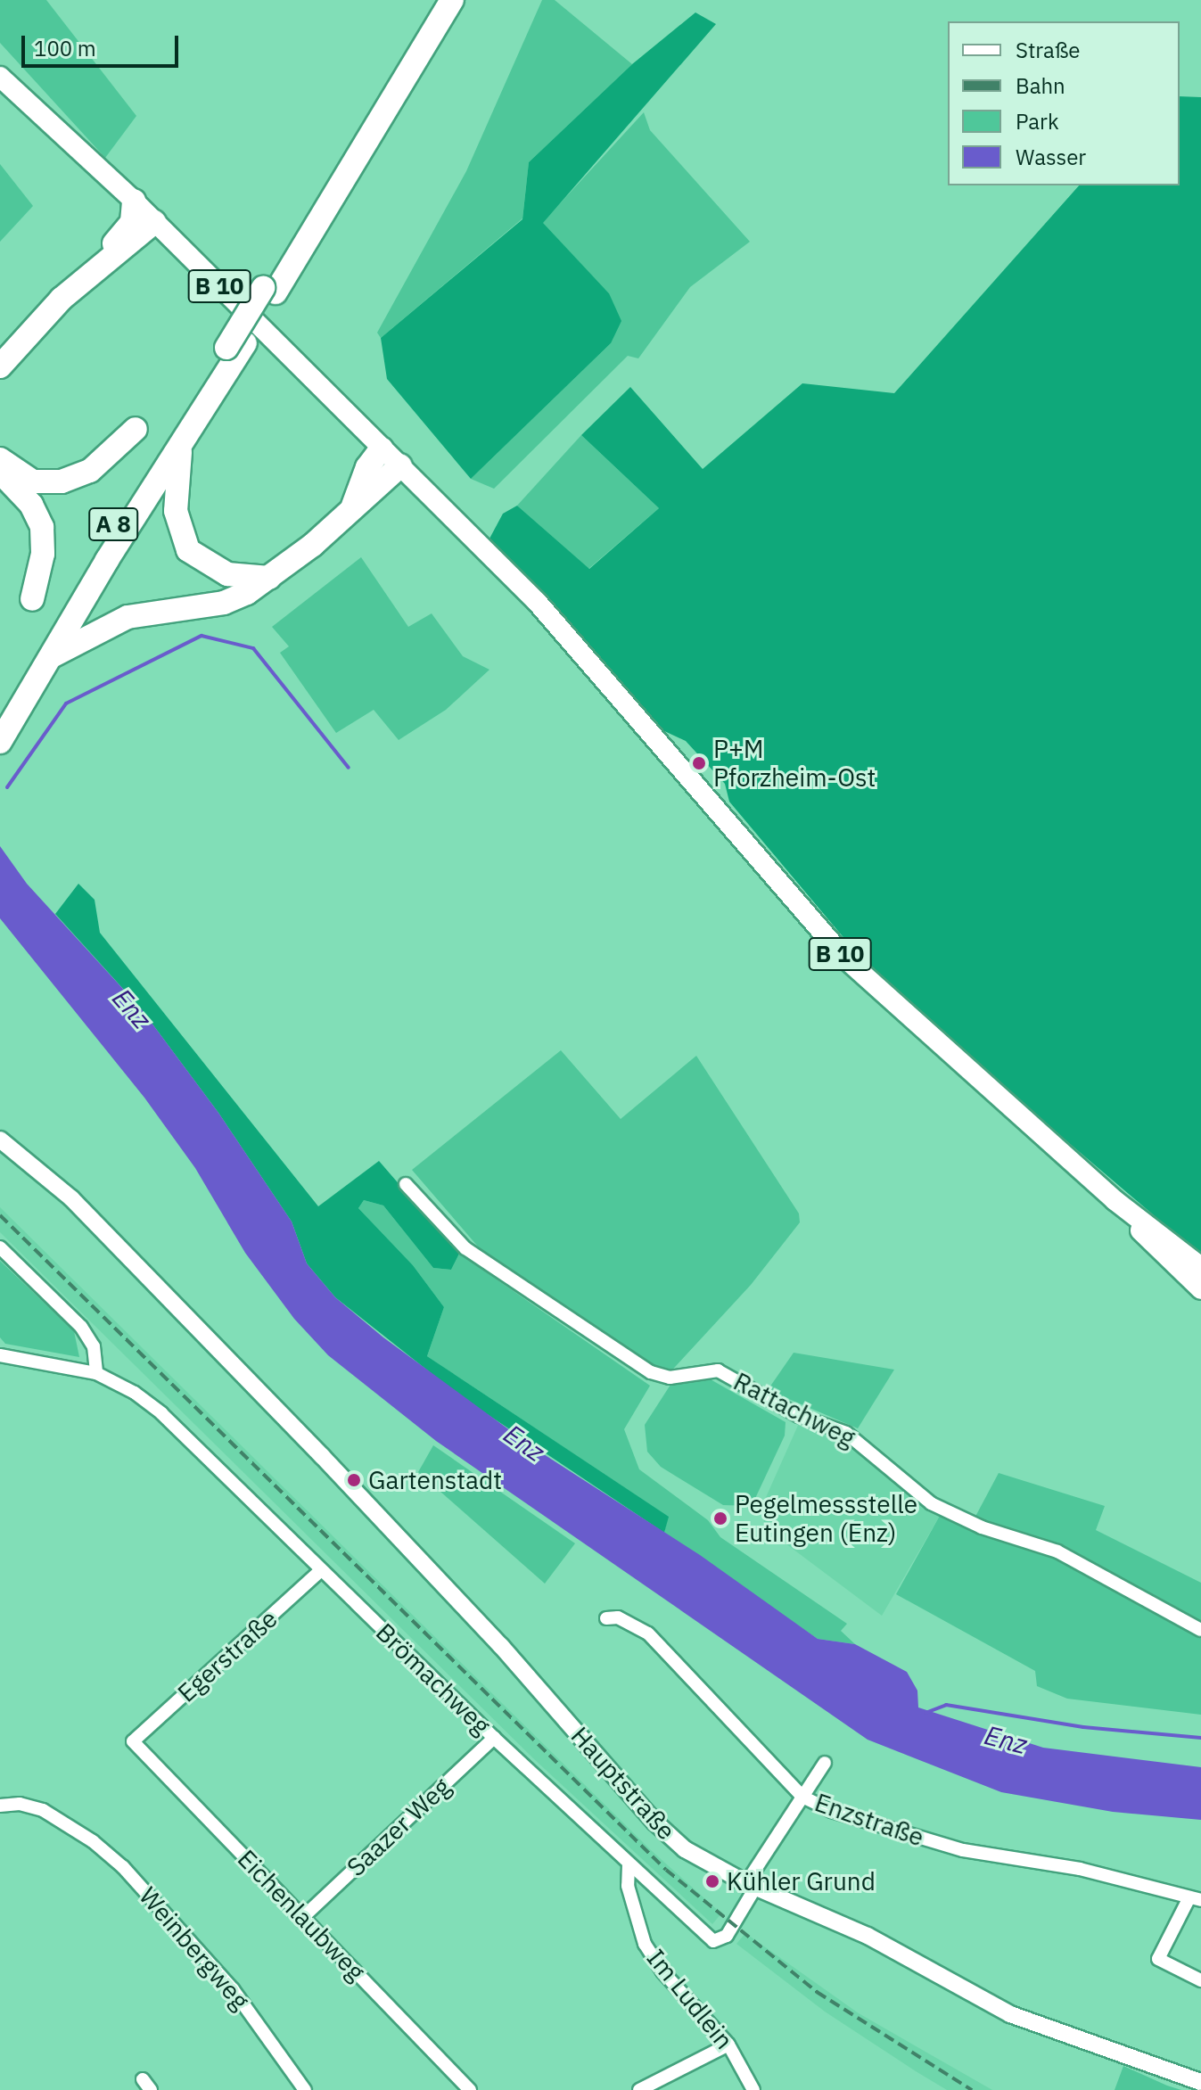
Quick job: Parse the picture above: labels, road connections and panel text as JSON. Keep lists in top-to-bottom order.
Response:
{
  "streets": {
    "highway": ["A 8"],
    "main road": ["B 10"],
    "street": [
      "Rattachweg",
      "Egerstraße",
      "Brömachweg",
      "Hauptstraße",
      "Enzstraße",
      "Saazer Weg",
      "Eichenlaubweg",
      "Weinbergweg",
      "Im Ludlein"
    ]
  },
  "crossings": [
    ["Egerstraße", "Brömachweg"],
    ["Egerstraße", "Eichenlaubweg"],
    ["Brömachweg", "Hauptstraße"],
    ["Brömachweg", "Saazer Weg"],
    ["Brömachweg", "Im Ludlein"],
    ["Saazer Weg", "Eichenlaubweg"]
  ],
  "water": ["Enz"],
  "places": [
    "P+M Pforzheim-Ost",
    "Gartenstadt",
    "Pegelmessstelle Eutingen (Enz)",
    "Kühler Grund"
  ],
  "legend": [
    "Straße",
    "Bahn",
    "Park",
    "Wasser"
  ],
  "scale_bar": "100 m"
}
